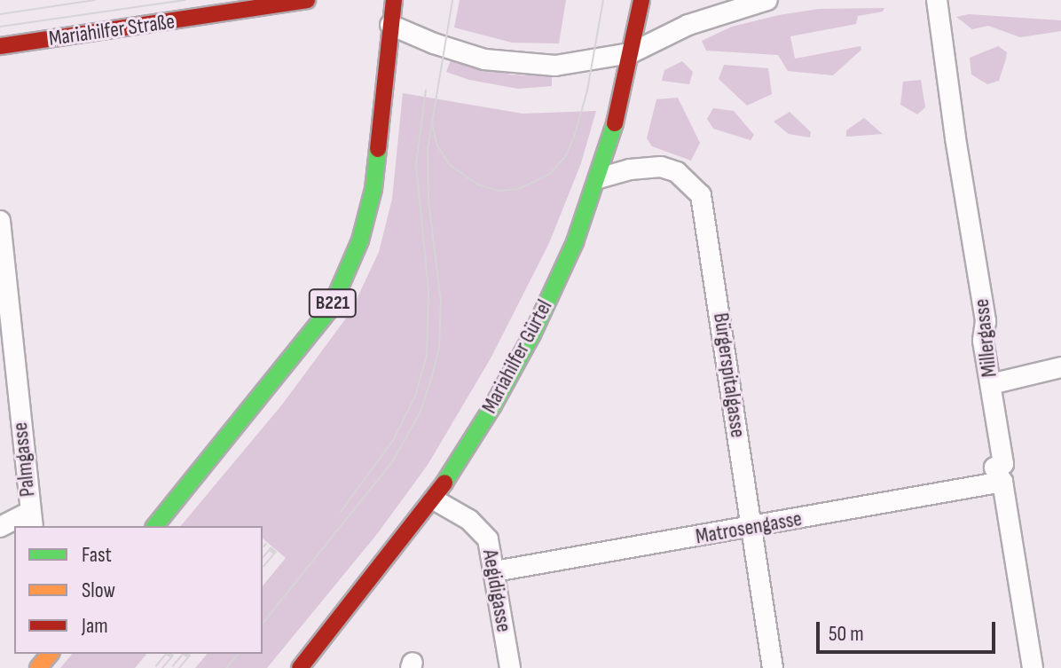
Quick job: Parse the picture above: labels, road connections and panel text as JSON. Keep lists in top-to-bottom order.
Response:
{
  "streets": {
    "main road": ["Mariahilfer Straße", "B221", "Mariahilfer Gürtel"],
    "street": [
      "Millergasse",
      "Bürgerspitalgasse",
      "Palmgasse",
      "Matrosengasse",
      "Aegidigasse"
    ]
  },
  "crossings": [
    ["Millergasse", "Matrosengasse"],
    ["Mariahilfer Gürtel", "Bürgerspitalgasse"],
    ["Mariahilfer Gürtel", "Aegidigasse"],
    ["Bürgerspitalgasse", "Matrosengasse"],
    ["Matrosengasse", "Aegidigasse"]
  ],
  "legend": ["Fast", "Slow", "Jam"],
  "scale_bar": "50 m"
}
